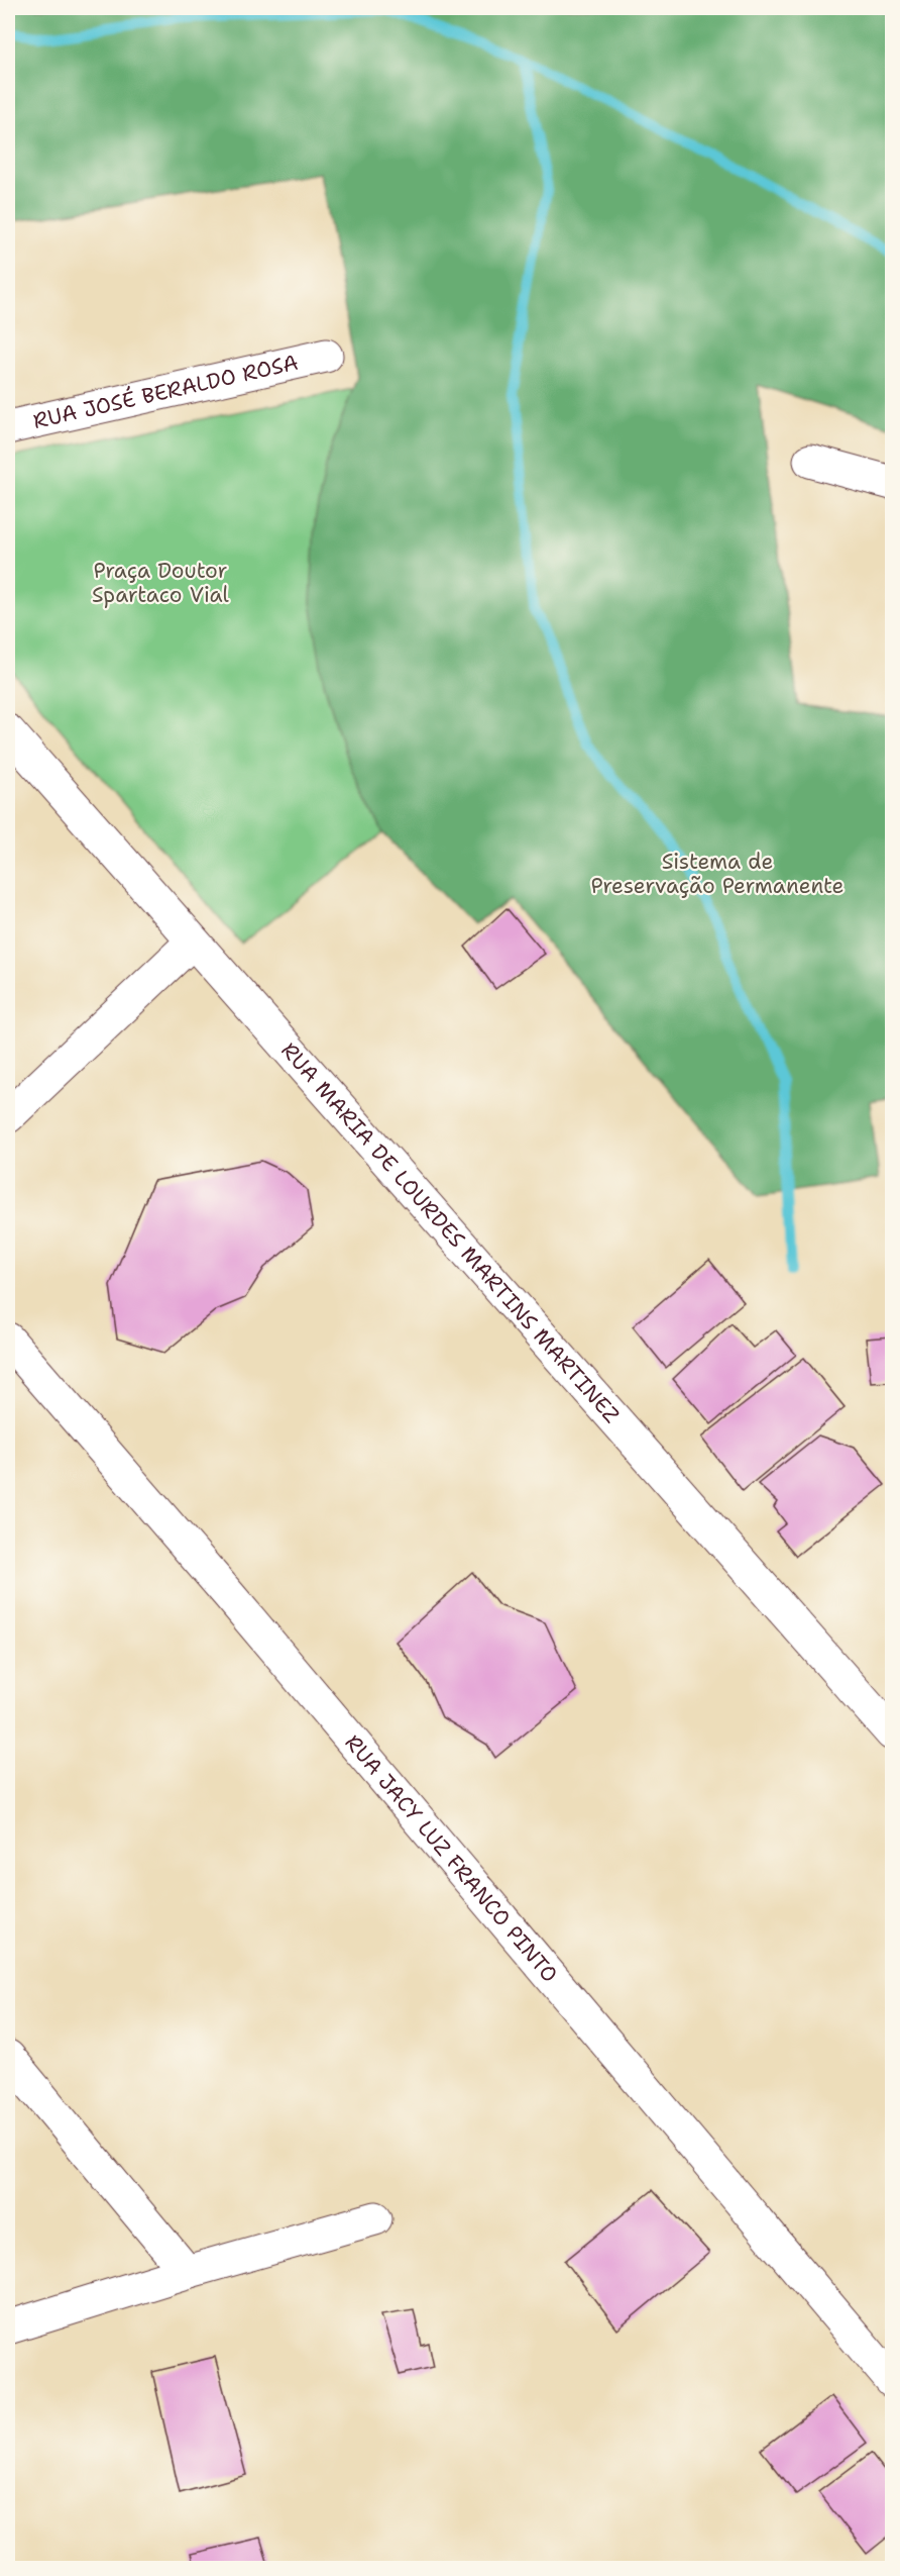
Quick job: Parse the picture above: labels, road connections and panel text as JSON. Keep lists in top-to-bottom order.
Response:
{
  "streets": {
    "street": ["RUA JOSÉ BERALDO ROSA", "RUA MARIA DE LOURDES MARTINS MARTINEZ", "RUA JACY LUZ FRANCO PINTO"]
  },
  "parks": ["Praça Doutor Spartaco Vial", "Sistema de Preservação Permanente"]
}
